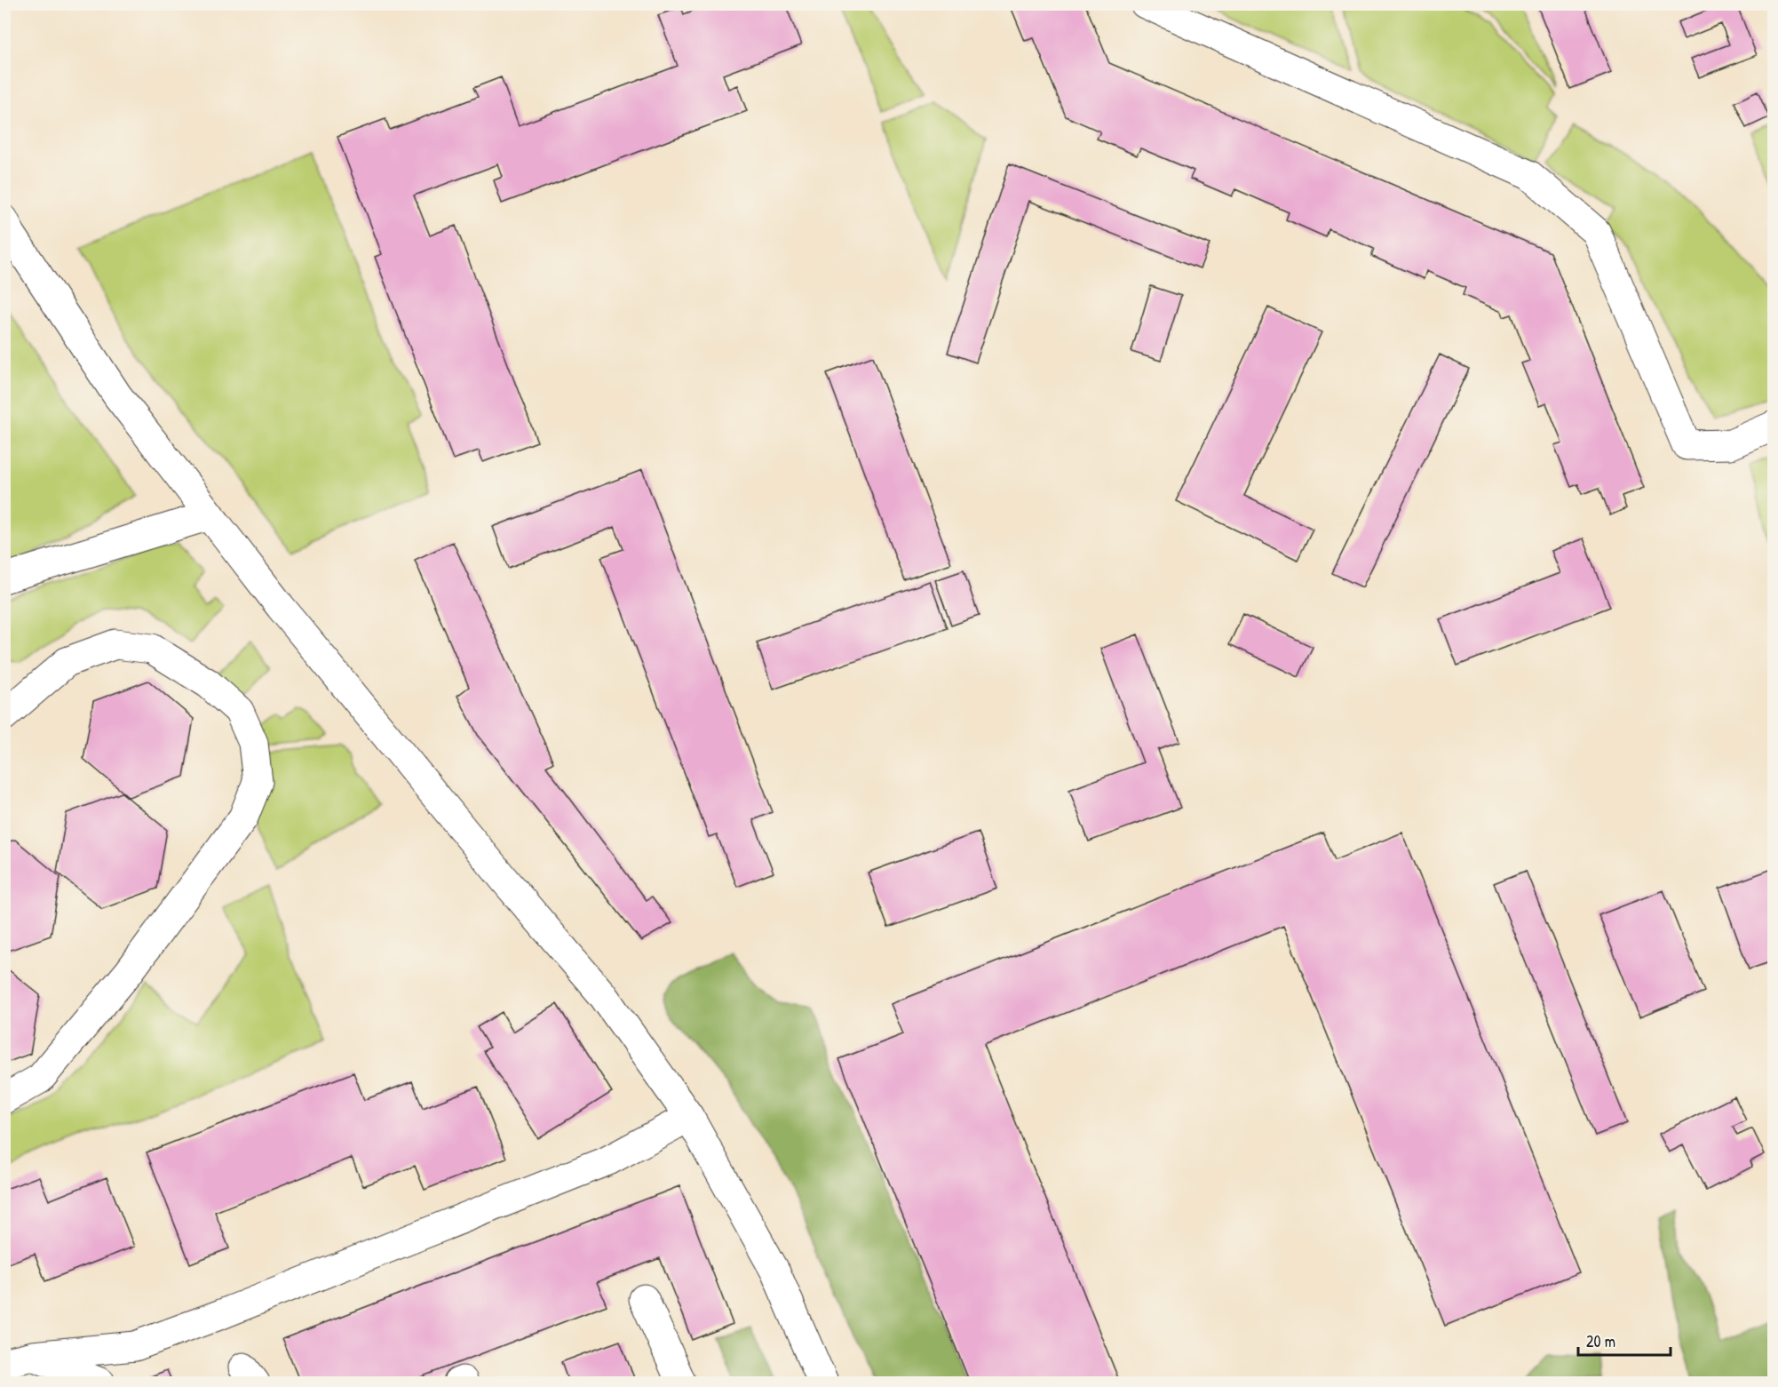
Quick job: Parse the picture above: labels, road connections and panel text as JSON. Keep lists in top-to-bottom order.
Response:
{
  "scale_bar": "20 m"
}
